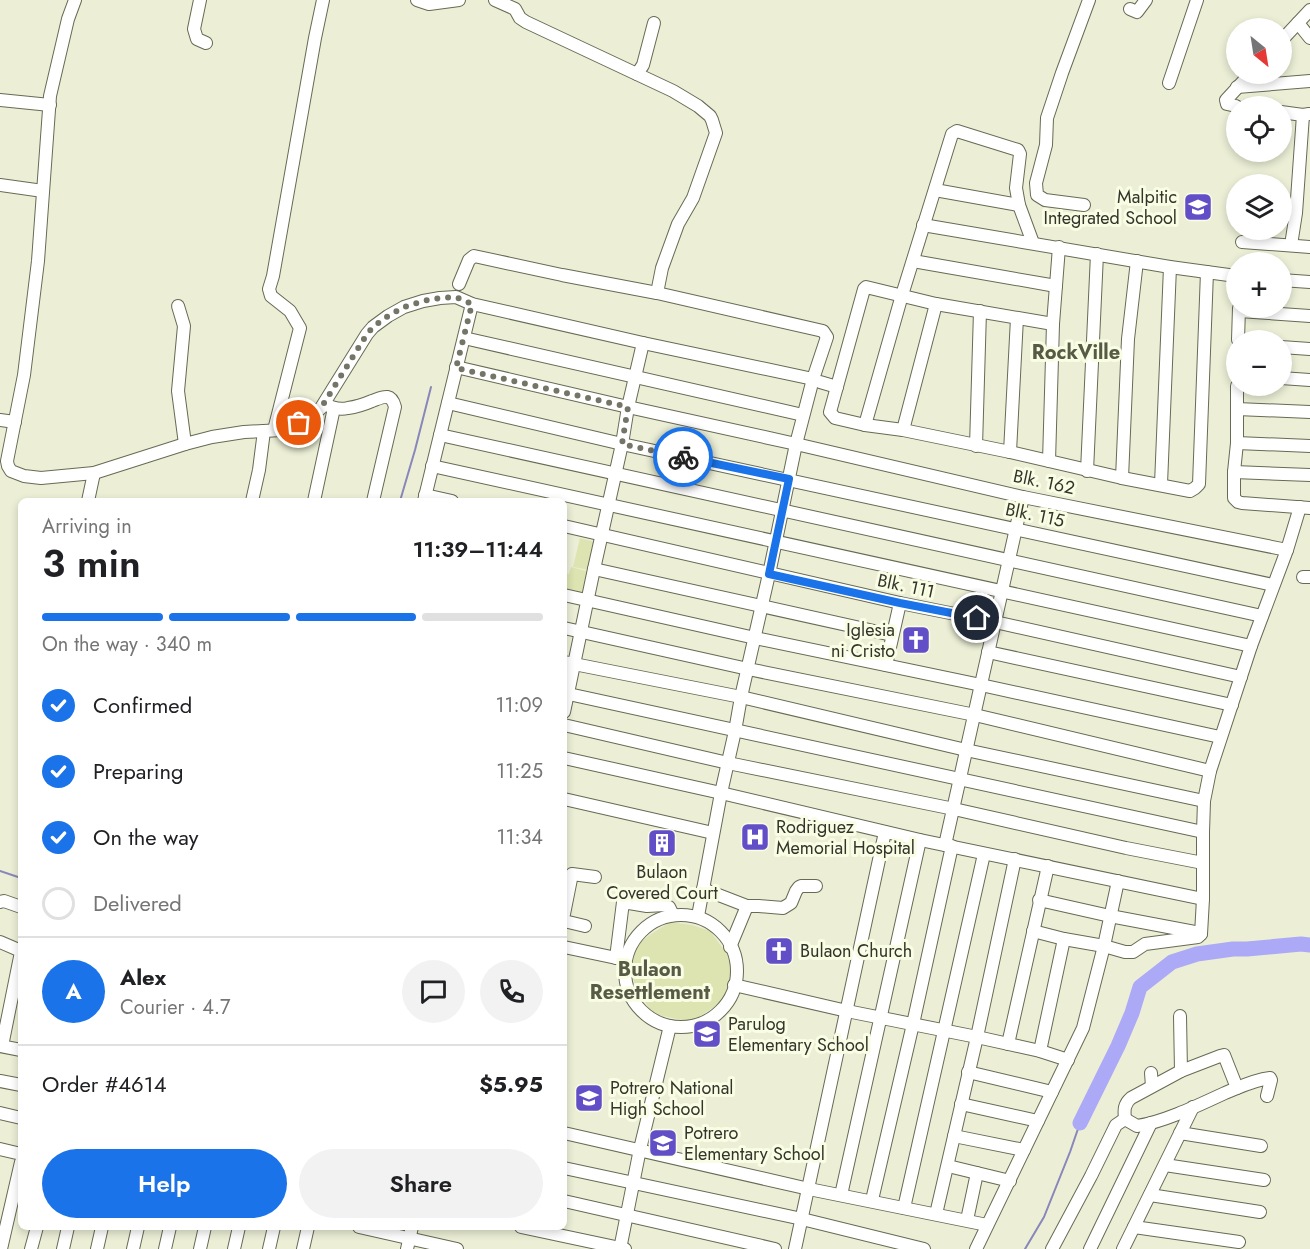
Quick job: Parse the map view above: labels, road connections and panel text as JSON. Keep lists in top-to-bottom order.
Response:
{
  "streets": {
    "street": ["Blk. 162", "Blk. 115", "Blk. 111"]
  },
  "districts": ["RockVille", "Bulaon Resettlement"],
  "places": {
    "school or university": [
      "Malpitic Integrated School",
      "Parulog Elementary School",
      "Potrero National High School",
      "Potrero Elementary School"
    ],
    "church": ["Iglesia ni Cristo", "Bulaon Church"],
    "hospital": ["Rodriguez Memorial Hospital"],
    "building": ["Bulaon Covered Court"]
  },
  "north": "bottom right",
  "page": {
    "map_buttons": ["+", "−"],
    "heading": ["3 min", "Arriving in", "11:39–11:44"],
    "panel": [
      "Alex",
      "Courier · 4.7",
      "Order #4614",
      "$5.95"
    ],
    "bar": "On the way · 340 m",
    "list": [
      ["Confirmed", "11:09"],
      ["Preparing", "11:25"],
      ["On the way", "11:34"],
      "Delivered"
    ],
    "round": "A",
    "buttons": ["Help", "Share"]
  }
}
